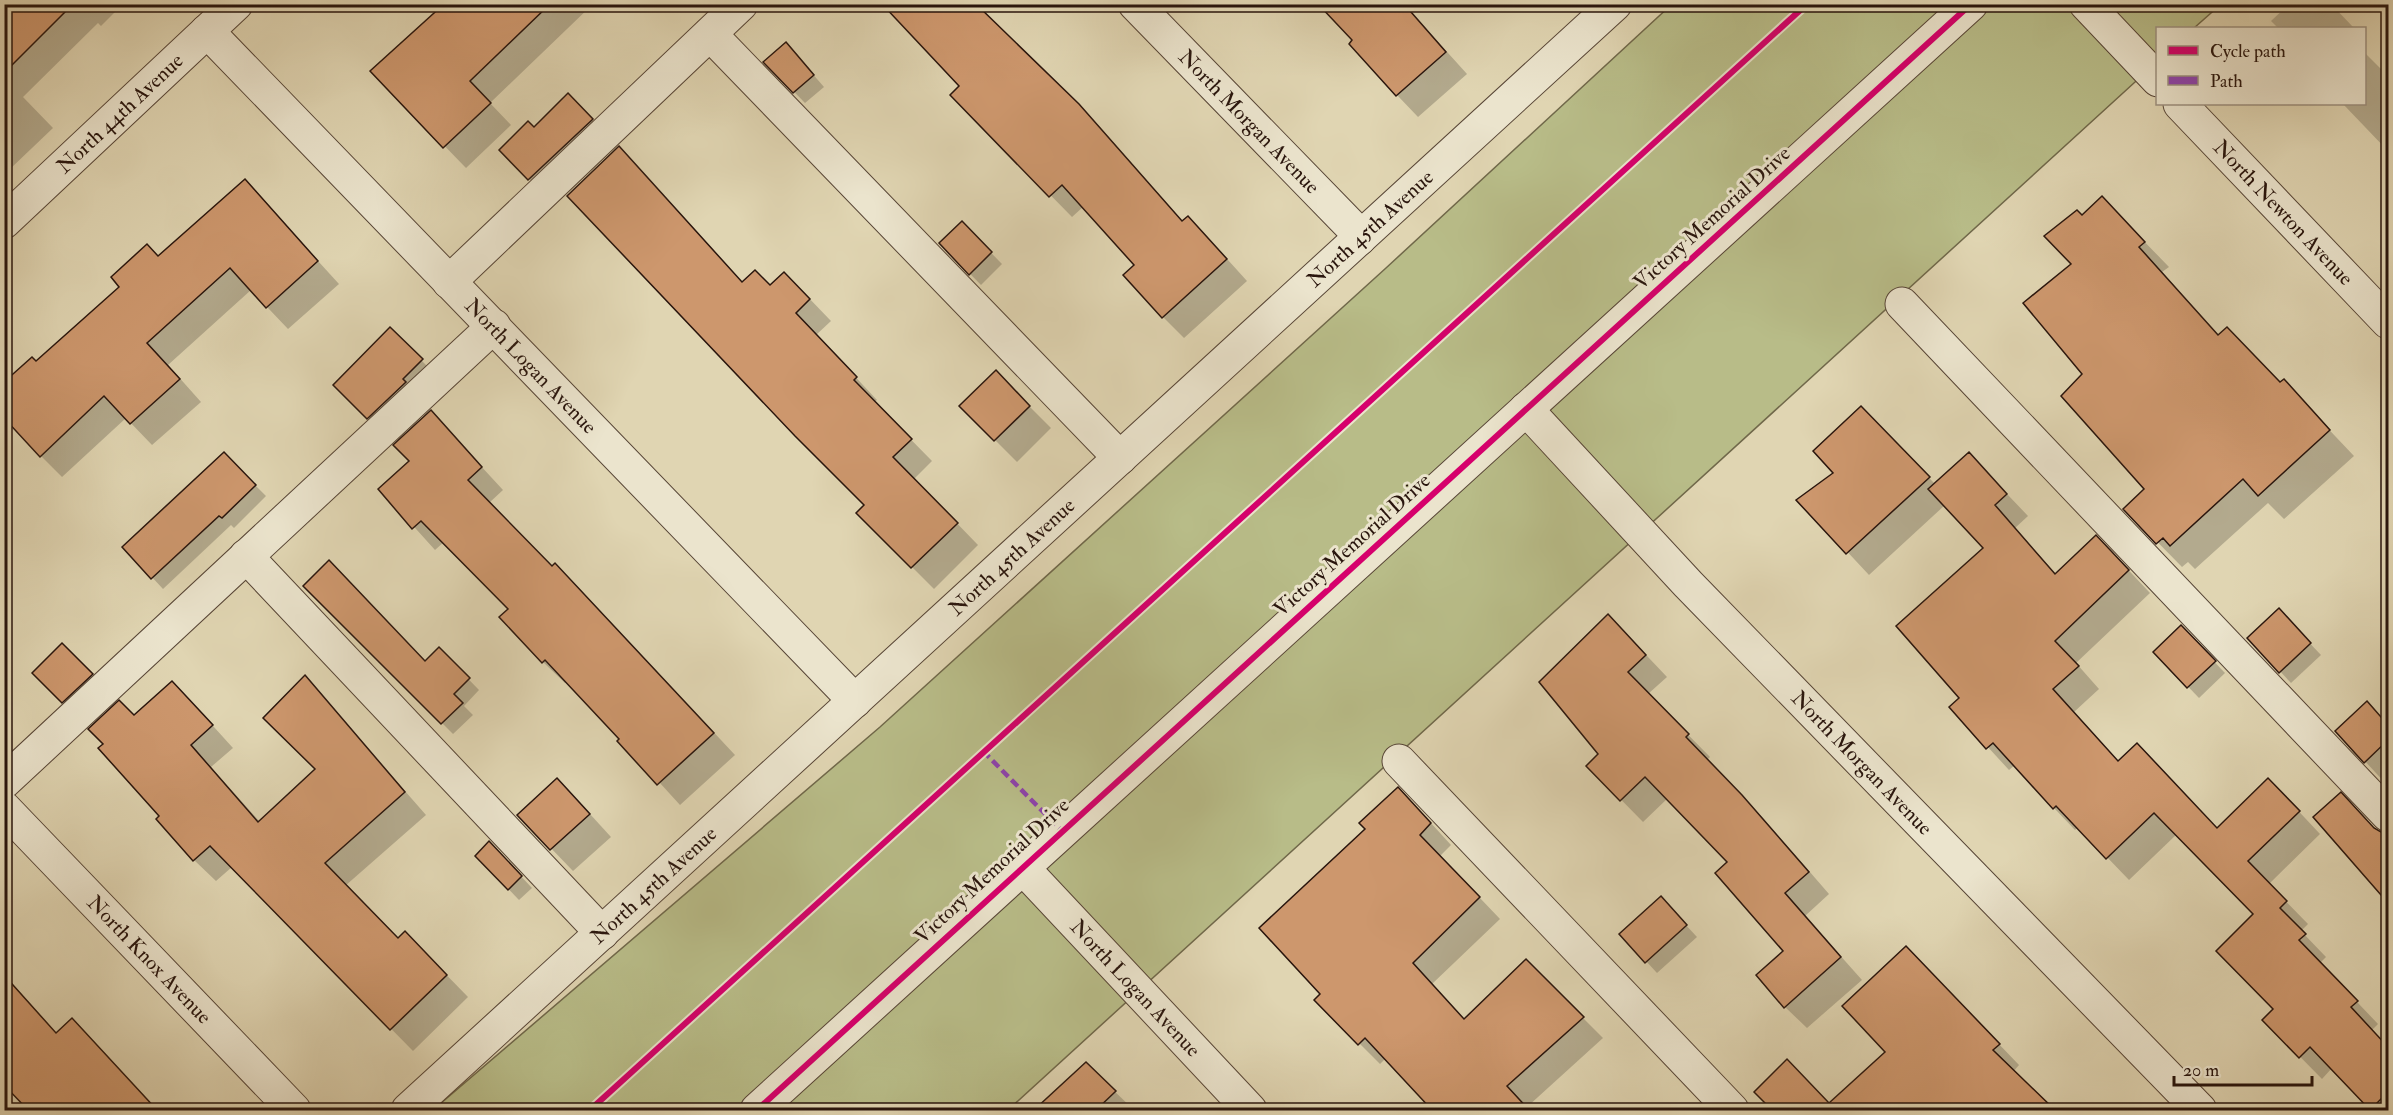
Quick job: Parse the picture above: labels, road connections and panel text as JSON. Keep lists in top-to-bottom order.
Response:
{
  "streets": {
    "street": [
      "North 44th Avenue",
      "North Morgan Avenue",
      "North Newton Avenue",
      "Victory Memorial Drive",
      "North 45th Avenue",
      "North Logan Avenue",
      "North Knox Avenue"
    ]
  },
  "crossings": [
    ["North 44th Avenue", "North Logan Avenue"],
    ["North Morgan Avenue", "Victory Memorial Drive"],
    ["North Morgan Avenue", "North 45th Avenue"],
    ["Victory Memorial Drive", "North Logan Avenue"],
    ["North 45th Avenue", "North Logan Avenue"]
  ],
  "legend": ["Cycle path", "Path"],
  "scale_bar": "20 m"
}
